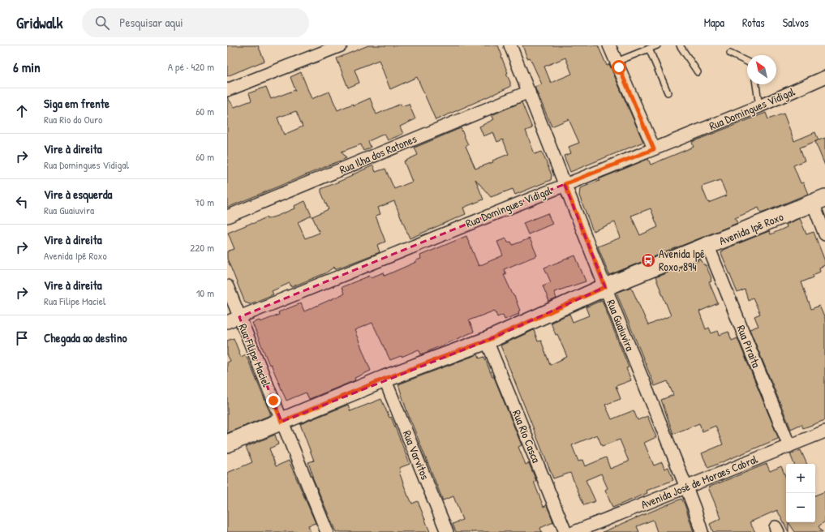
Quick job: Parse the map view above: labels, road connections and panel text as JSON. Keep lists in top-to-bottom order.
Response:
{
  "streets": {
    "street": [
      "Rua Domingues Vidigal",
      "Rua Ilha dos Ratones",
      "Avenida Ipê Roxo",
      "Rua Guaiuvira",
      "Rua Piraita",
      "Rua Filipe Maciel",
      "Rua Rio Casca",
      "Rua Varvitos",
      "Avenida José de Moraes Cabral"
    ]
  },
  "crossings": [
    ["Rua Domingues Vidigal", "Rua Guaiuvira"],
    ["Rua Domingues Vidigal", "Rua Filipe Maciel"],
    ["Rua Ilha dos Ratones", "Rua Guaiuvira"],
    ["Avenida Ipê Roxo", "Rua Guaiuvira"],
    ["Avenida Ipê Roxo", "Rua Piraita"],
    ["Avenida Ipê Roxo", "Rua Filipe Maciel"],
    ["Avenida Ipê Roxo", "Rua Rio Casca"],
    ["Avenida Ipê Roxo", "Rua Varvitos"],
    ["Rua Guaiuvira", "Avenida José de Moraes Cabral"],
    ["Rua Piraita", "Avenida José de Moraes Cabral"]
  ],
  "places": {
    "bus stop": ["Avenida Ipê Roxo, 894"]
  },
  "north": "top left",
  "page": {
    "header": "Gridwalk",
    "search": "Pesquisar aqui",
    "nav": ["Mapa", "Rotas", "Salvos"],
    "heading": ["6 min", "A pé · 420 m"],
    "list": [
      ["Siga em frente", "Rua Rio do Ouro", "60 m"],
      ["Vire à direita", "Rua Domingues Vidigal", "60 m"],
      ["Vire à esquerda", "Rua Guaiuvira", "70 m"],
      ["Vire à direita", "Avenida Ipê Roxo", "220 m"],
      ["Vire à direita", "Rua Filipe Maciel", "10 m"],
      "Chegada ao destino"
    ],
    "map_buttons": ["+", "−"]
  }
}
